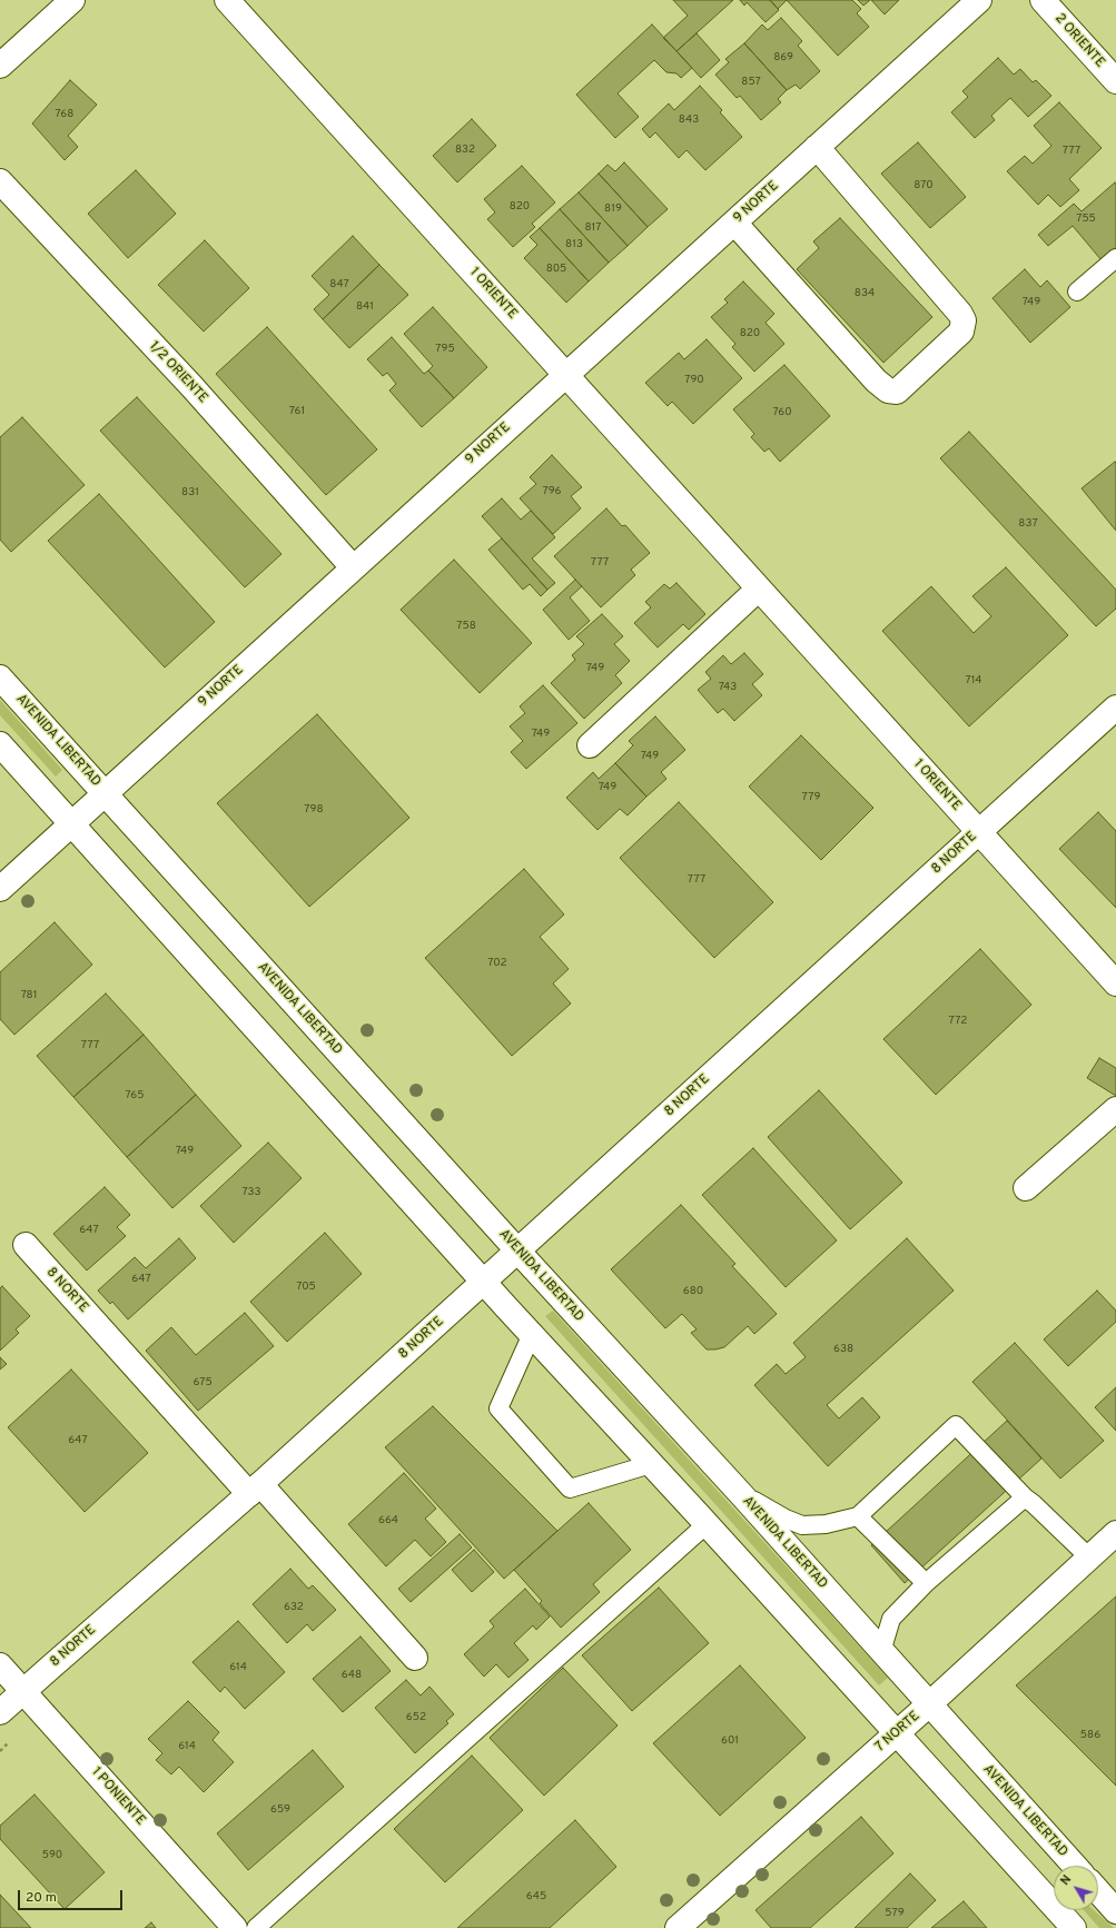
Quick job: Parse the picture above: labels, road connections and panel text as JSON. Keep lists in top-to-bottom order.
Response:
{
  "streets": {
    "street": [
      "2 ORIENTE",
      "9 NORTE",
      "1 ORIENTE",
      "1/2 ORIENTE",
      "AVENIDA LIBERTAD",
      "8 NORTE",
      "7 NORTE",
      "1 PONIENTE"
    ]
  },
  "crossings": [
    ["9 NORTE", "1 ORIENTE"],
    ["9 NORTE", "1/2 ORIENTE"],
    ["9 NORTE", "AVENIDA LIBERTAD"],
    ["1 ORIENTE", "8 NORTE"],
    ["AVENIDA LIBERTAD", "8 NORTE"],
    ["AVENIDA LIBERTAD", "7 NORTE"],
    ["8 NORTE", "1 PONIENTE"]
  ],
  "house_numbers": [
    "869",
    "857",
    "768",
    "843",
    "832",
    "777",
    "870",
    "820",
    "819",
    "755",
    "817",
    "813",
    "805",
    "847",
    "834",
    "749",
    "841",
    "820",
    "795",
    "790",
    "761",
    "760",
    "796",
    "831",
    "837",
    "777",
    "758",
    "749",
    "714",
    "743",
    "749",
    "749",
    "749",
    "779",
    "798",
    "777",
    "702",
    "781",
    "772",
    "777",
    "765",
    "749",
    "733",
    "647",
    "647",
    "705",
    "680",
    "638",
    "675",
    "647",
    "664",
    "632",
    "614",
    "648",
    "652",
    "586",
    "601",
    "614",
    "659",
    "590",
    "645",
    "579"
  ],
  "scale_bar": "20 m",
  "north": "top left"
}
